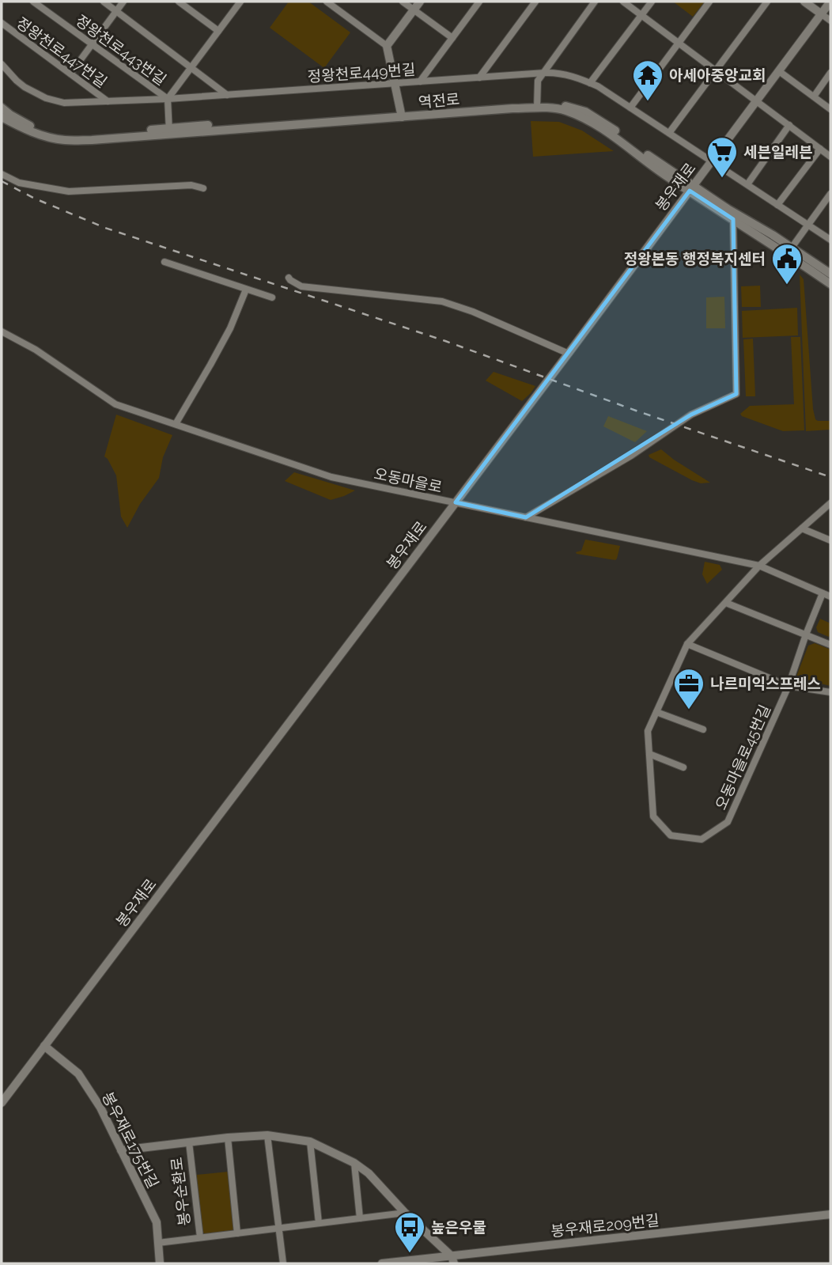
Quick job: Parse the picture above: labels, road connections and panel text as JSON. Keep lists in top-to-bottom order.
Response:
{
  "streets": {
    "main road": ["역전로"],
    "street": [
      "정왕천로443번길",
      "정왕천로447번길",
      "정왕천로449번길",
      "봉우재로",
      "오동마을로",
      "오동마을로45번길",
      "봉우재로175번길",
      "봉우순환로",
      "봉우재로209번길"
    ]
  },
  "crossings": [
    ["정왕천로443번길", "정왕천로449번길"],
    ["정왕천로447번길", "정왕천로449번길"],
    ["정왕천로449번길", "봉우재로"],
    ["역전로", "봉우재로"],
    ["봉우재로", "오동마을로"],
    ["봉우재로", "봉우재로175번길"],
    ["오동마을로", "오동마을로45번길"],
    ["봉우재로175번길", "봉우순환로"],
    ["봉우순환로", "봉우재로209번길"]
  ],
  "places": {
    "temple": ["아세아중앙교회"],
    "supermarket": ["세븐일레븐"],
    "public building": ["정왕본동 행정복지센터"],
    "office": ["나르미익스프레스"],
    "bus stop": ["높은우물"]
  }
}
